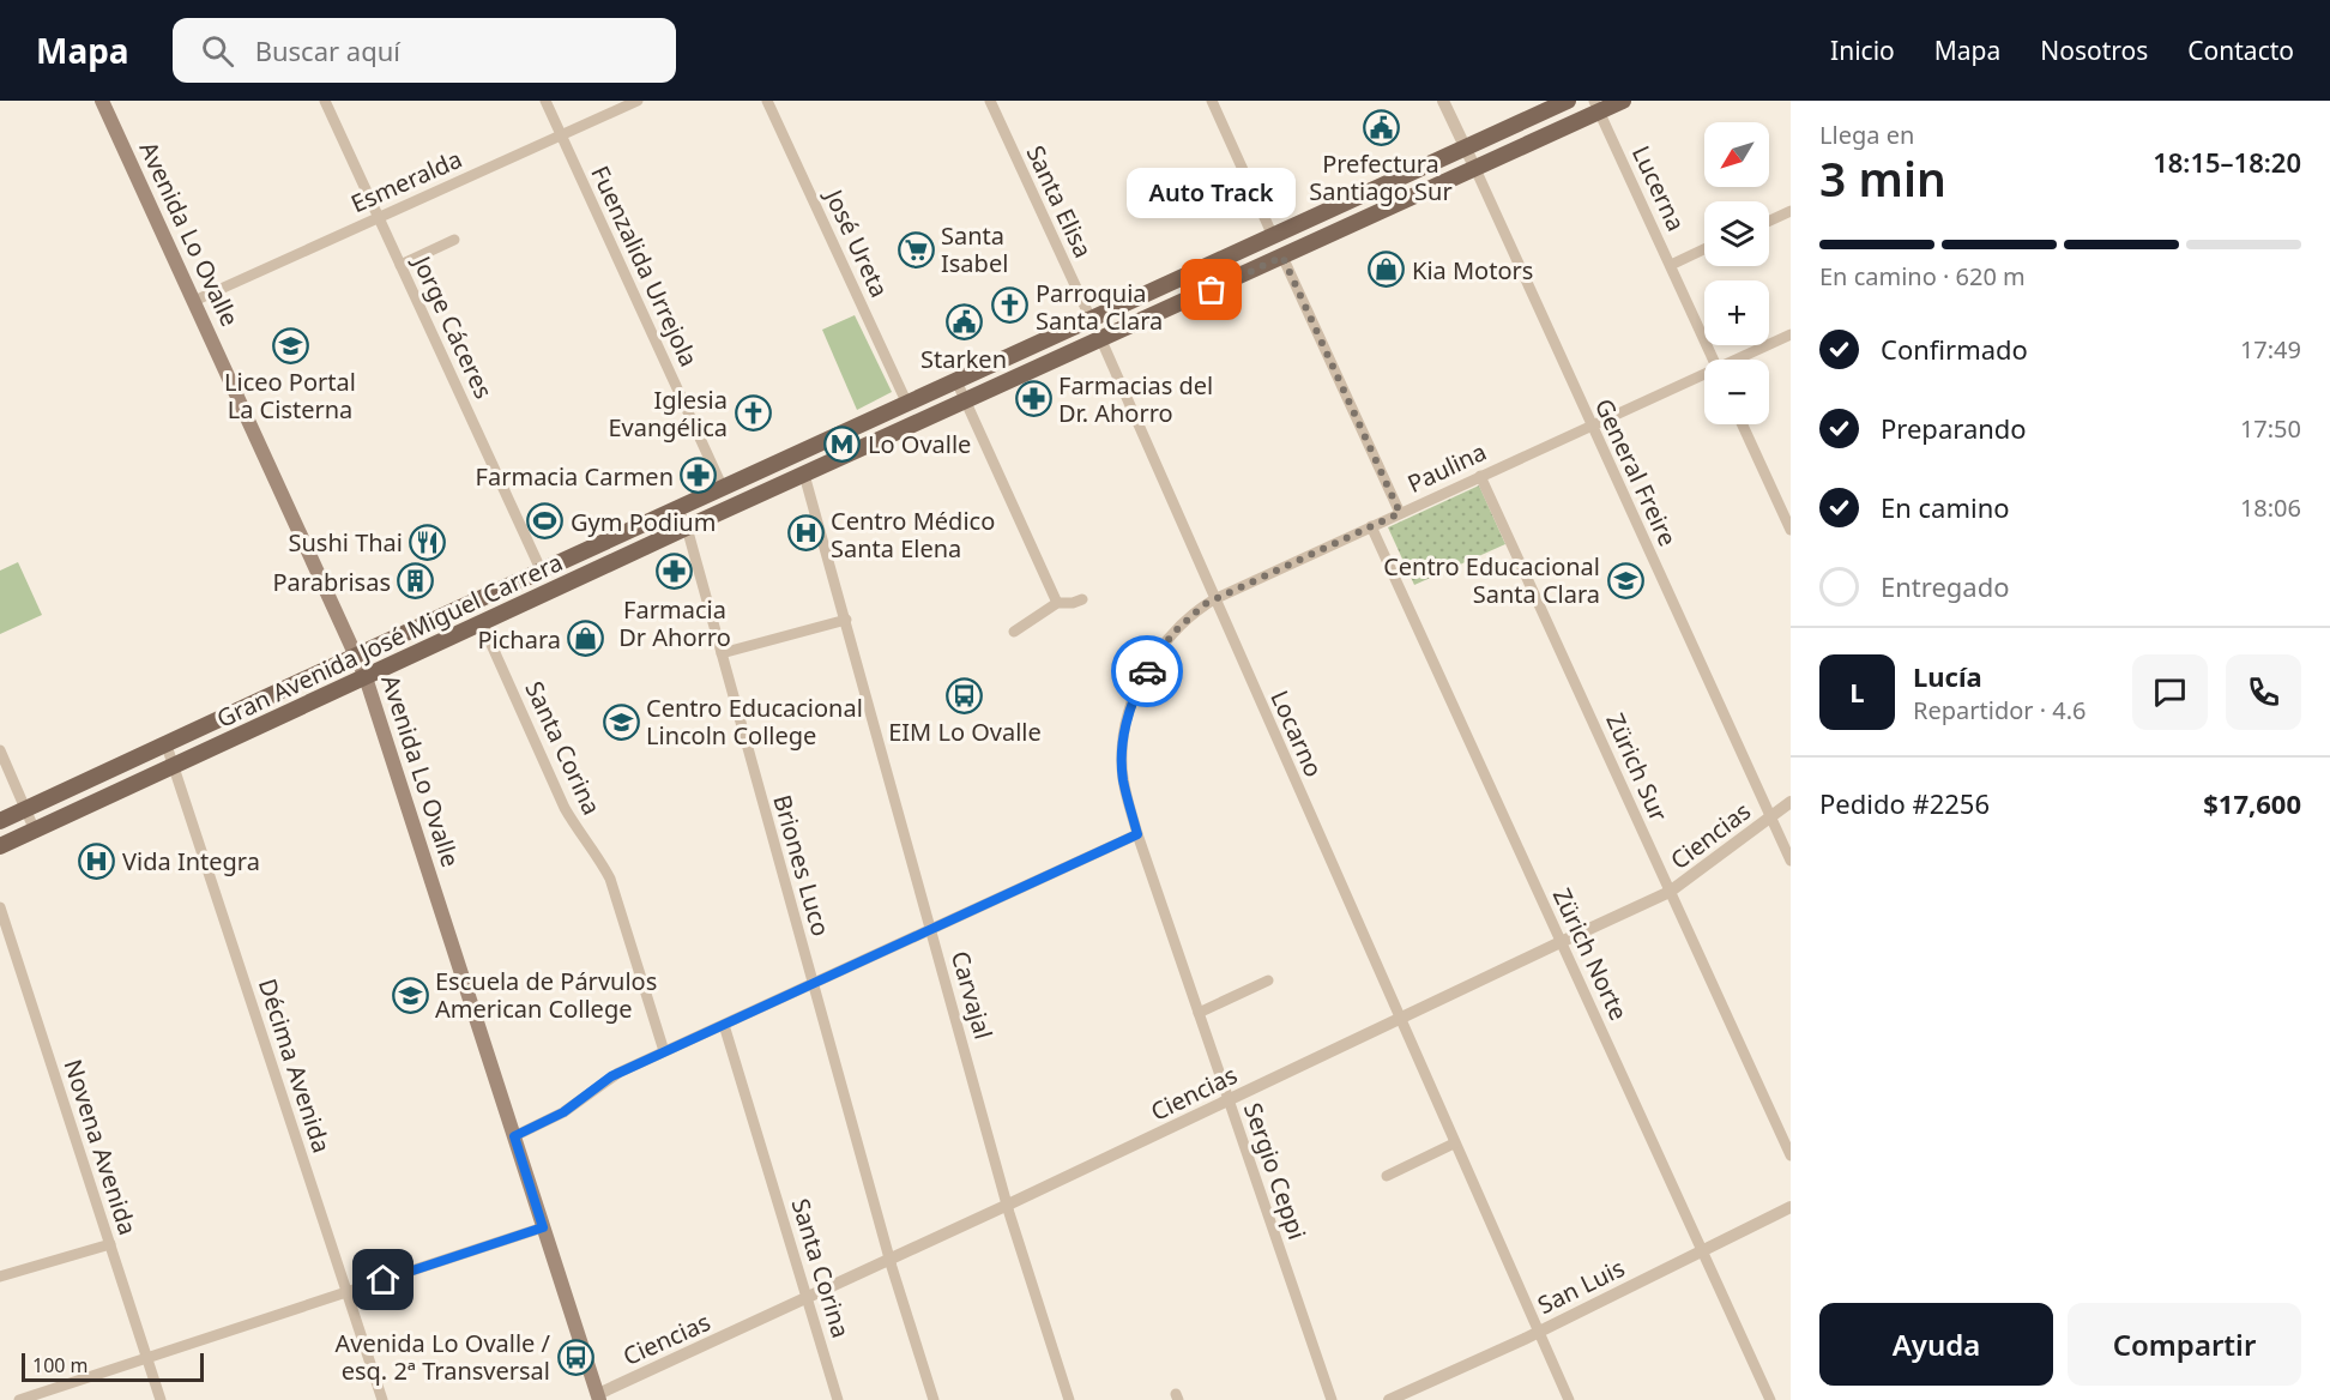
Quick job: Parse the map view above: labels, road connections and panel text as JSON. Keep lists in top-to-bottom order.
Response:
{
  "streets": {
    "main road": ["Avenida Lo Ovalle", "Gran Avenida José Miguel Carrera"],
    "street": [
      "Esmeralda",
      "Lucerna",
      "Santa Elisa",
      "José Ureta",
      "Fuenzalida Urrejola",
      "Jorge Cáceres",
      "Paulina",
      "General Freire",
      "Locarno",
      "Santa Corina",
      "Zürich Sur",
      "Ciencias",
      "Briones Luco",
      "Zürich Norte",
      "Carvajal",
      "Décima Avenida",
      "Novena Avenida",
      "Sergio Ceppi",
      "San Luis"
    ]
  },
  "crossings": [
    ["Esmeralda", "Avenida Lo Ovalle"],
    ["Esmeralda", "Fuenzalida Urrejola"],
    ["Esmeralda", "Jorge Cáceres"],
    ["Lucerna", "Gran Avenida José Miguel Carrera"],
    ["Santa Elisa", "Gran Avenida José Miguel Carrera"],
    ["Avenida Lo Ovalle", "Gran Avenida José Miguel Carrera"],
    ["Avenida Lo Ovalle", "Ciencias"],
    ["José Ureta", "Gran Avenida José Miguel Carrera"],
    ["Fuenzalida Urrejola", "Gran Avenida José Miguel Carrera"],
    ["Jorge Cáceres", "Gran Avenida José Miguel Carrera"],
    ["Paulina", "General Freire"],
    ["Paulina", "Locarno"],
    ["Paulina", "Zürich Sur"],
    ["Paulina", "Zürich Norte"],
    ["Paulina", "Sergio Ceppi"],
    ["General Freire", "Gran Avenida José Miguel Carrera"],
    ["General Freire", "Ciencias"],
    ["Gran Avenida José Miguel Carrera", "Locarno"],
    ["Gran Avenida José Miguel Carrera", "Santa Corina"],
    ["Gran Avenida José Miguel Carrera", "Briones Luco"],
    ["Gran Avenida José Miguel Carrera", "Carvajal"],
    ["Gran Avenida José Miguel Carrera", "Décima Avenida"],
    ["Locarno", "Ciencias"],
    ["Locarno", "San Luis"],
    ["Santa Corina", "Ciencias"],
    ["Zürich Sur", "Ciencias"],
    ["Ciencias", "Briones Luco"],
    ["Ciencias", "Zürich Norte"],
    ["Ciencias", "Carvajal"],
    ["Ciencias", "Sergio Ceppi"],
    ["Zürich Norte", "San Luis"]
  ],
  "places": {
    "public building": ["Prefectura Santiago Sur", "Starken"],
    "supermarket": ["Santa Isabel"],
    "shop": ["Kia Motors", "Pichara"],
    "other": ["Auto Track"],
    "church": ["Parroquia Santa Clara", "Iglesia Evangélica"],
    "school or university": [
      "Liceo Portal La Cisterna",
      "Centro Educacional Santa Clara",
      "Centro Educacional Lincoln College",
      "Escuela de Párvulos American College"
    ],
    "pharmacy": ["Farmacias del Dr. Ahorro", "Farmacia Carmen", "Farmacia Dr Ahorro"],
    "metro station": ["Lo Ovalle"],
    "sports": ["Gym Podium"],
    "hospital": ["Centro Médico Santa Elena", "Vida Integra"],
    "restaurant": ["Sushi Thai"],
    "building": ["Parabrisas"],
    "bus stop": ["EIM Lo Ovalle", "Avenida Lo Ovalle / esq. 2ª Transversal"]
  },
  "scale_bar": "100 m",
  "north": "bottom left",
  "page": {
    "header": "Mapa",
    "search": "Buscar aquí",
    "nav": [
      "Inicio",
      "Mapa",
      "Nosotros",
      "Contacto"
    ],
    "heading": ["3 min", "Llega en", "18:15–18:20"],
    "panel": [
      "Lucía",
      "Repartidor · 4.6",
      "Pedido #2256",
      "$17,600"
    ],
    "map_buttons": ["+", "−"],
    "bubble": "Auto Track",
    "bar": "En camino · 620 m",
    "list": [
      ["Confirmado", "17:49"],
      ["Preparando", "17:50"],
      ["En camino", "18:06"],
      "Entregado"
    ],
    "round": "L",
    "buttons": ["Ayuda", "Compartir"],
    "scale": "100 m"
  }
}
